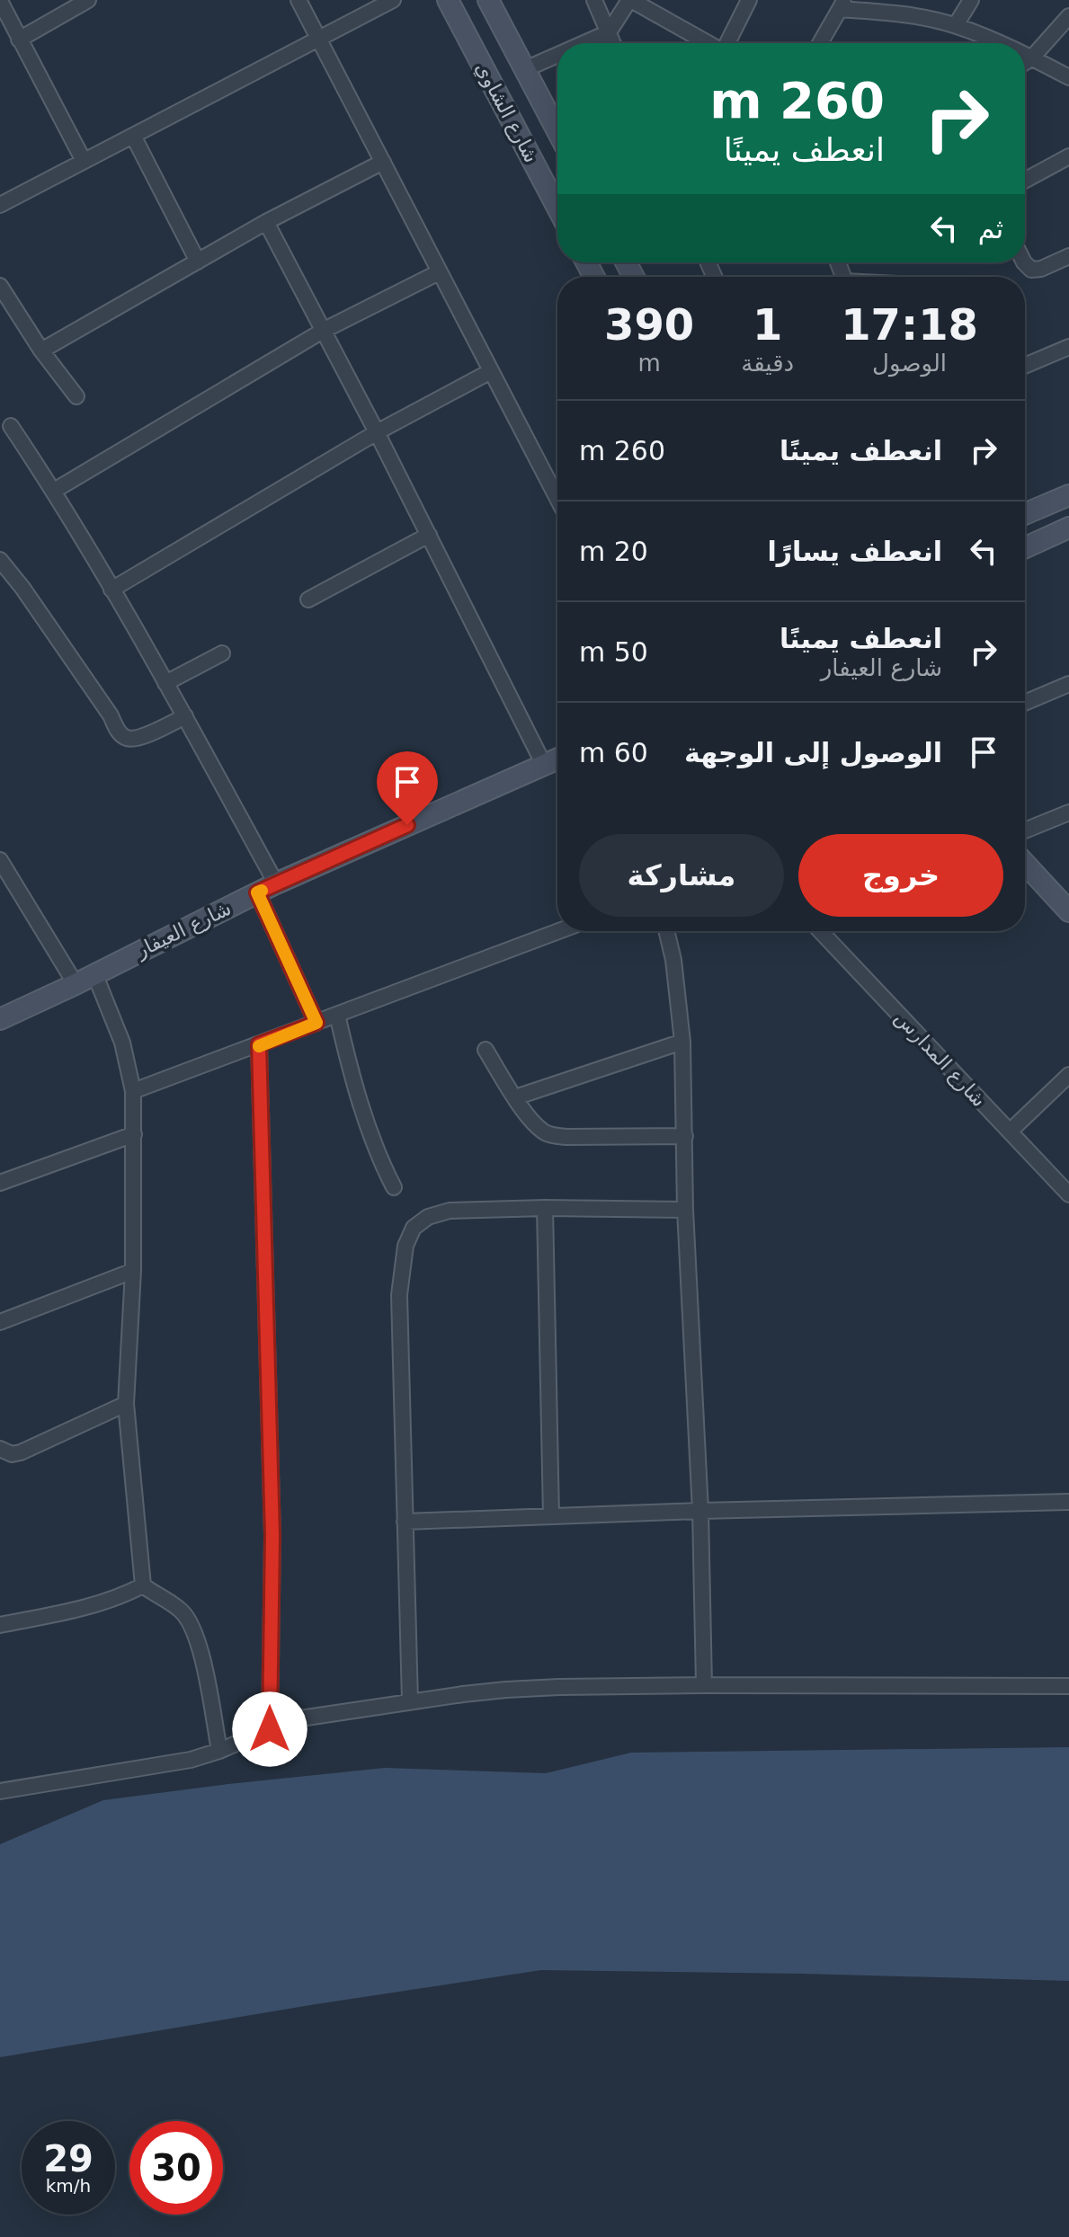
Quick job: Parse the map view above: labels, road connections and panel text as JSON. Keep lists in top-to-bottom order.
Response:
{
  "streets": {
    "main road": ["شارع الشاوي", "شارع العيفار"],
    "street": ["شارع المدارس"]
  },
  "page": {
    "turn": ["260 m", "انعطف يمينًا"],
    "then": "ثم",
    "eta": [
      "17:18",
      "الوصول",
      "1",
      "دقيقة",
      "390",
      "m"
    ],
    "list": [
      {
        "name": "انعطف يمينًا",
        "value": "260 m"
      },
      {
        "name": "انعطف يسارًا",
        "value": "20 m"
      },
      {
        "name": "انعطف يمينًا",
        "note": "شارع العيفار",
        "value": "50 m"
      },
      {
        "name": "الوصول إلى الوجهة",
        "value": "60 m"
      }
    ],
    "buttons": ["خروج", "مشاركة"],
    "speed": "29 km/h",
    "limit": "30"
  }
}
